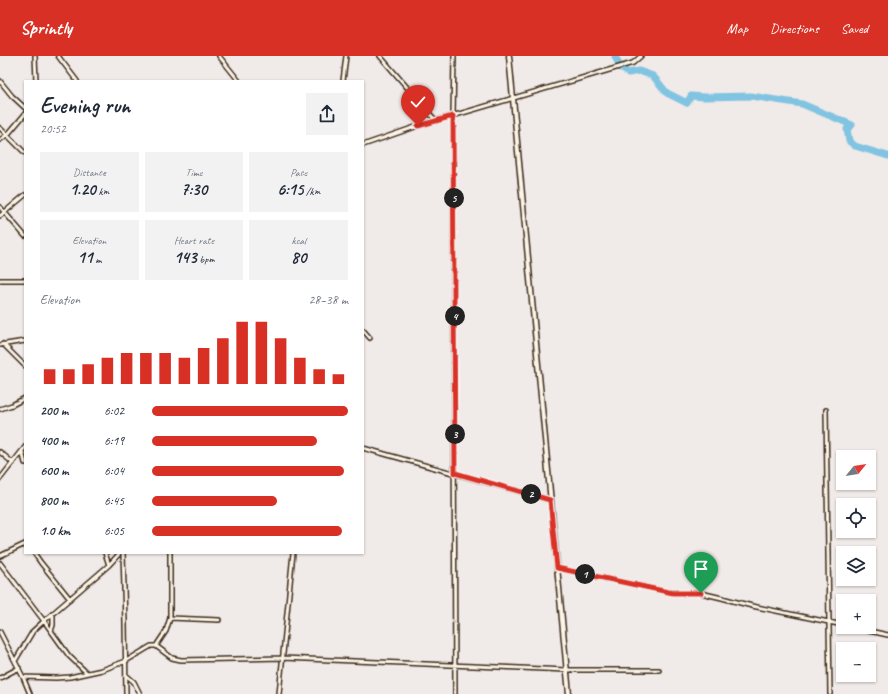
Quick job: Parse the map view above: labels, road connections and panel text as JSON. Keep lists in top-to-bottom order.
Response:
{
  "north": "top right",
  "page": {
    "header": "Sprintly",
    "nav": ["Map", "Directions", "Saved"],
    "heading": ["Evening run", "20:52"],
    "stats": [
      ["Distance", "1.20 km"],
      ["Time", "7:30"],
      ["Pace", "6:15 /km"],
      ["Elevation", "11 m"],
      ["Heart rate", "143 bpm"],
      ["kcal", "80"]
    ],
    "pins": [
      "5",
      "4",
      "3",
      "2",
      "1"
    ],
    "chart": ["Elevation", "28–38 m"],
    "list": [
      {
        "name": "200 m",
        "note": "6:02"
      },
      {
        "name": "400 m",
        "note": "6:19"
      },
      {
        "name": "600 m",
        "note": "6:04"
      },
      {
        "name": "800 m",
        "note": "6:45"
      },
      {
        "name": "1.0 km",
        "note": "6:05"
      }
    ],
    "map_buttons": ["+", "−"]
  }
}
